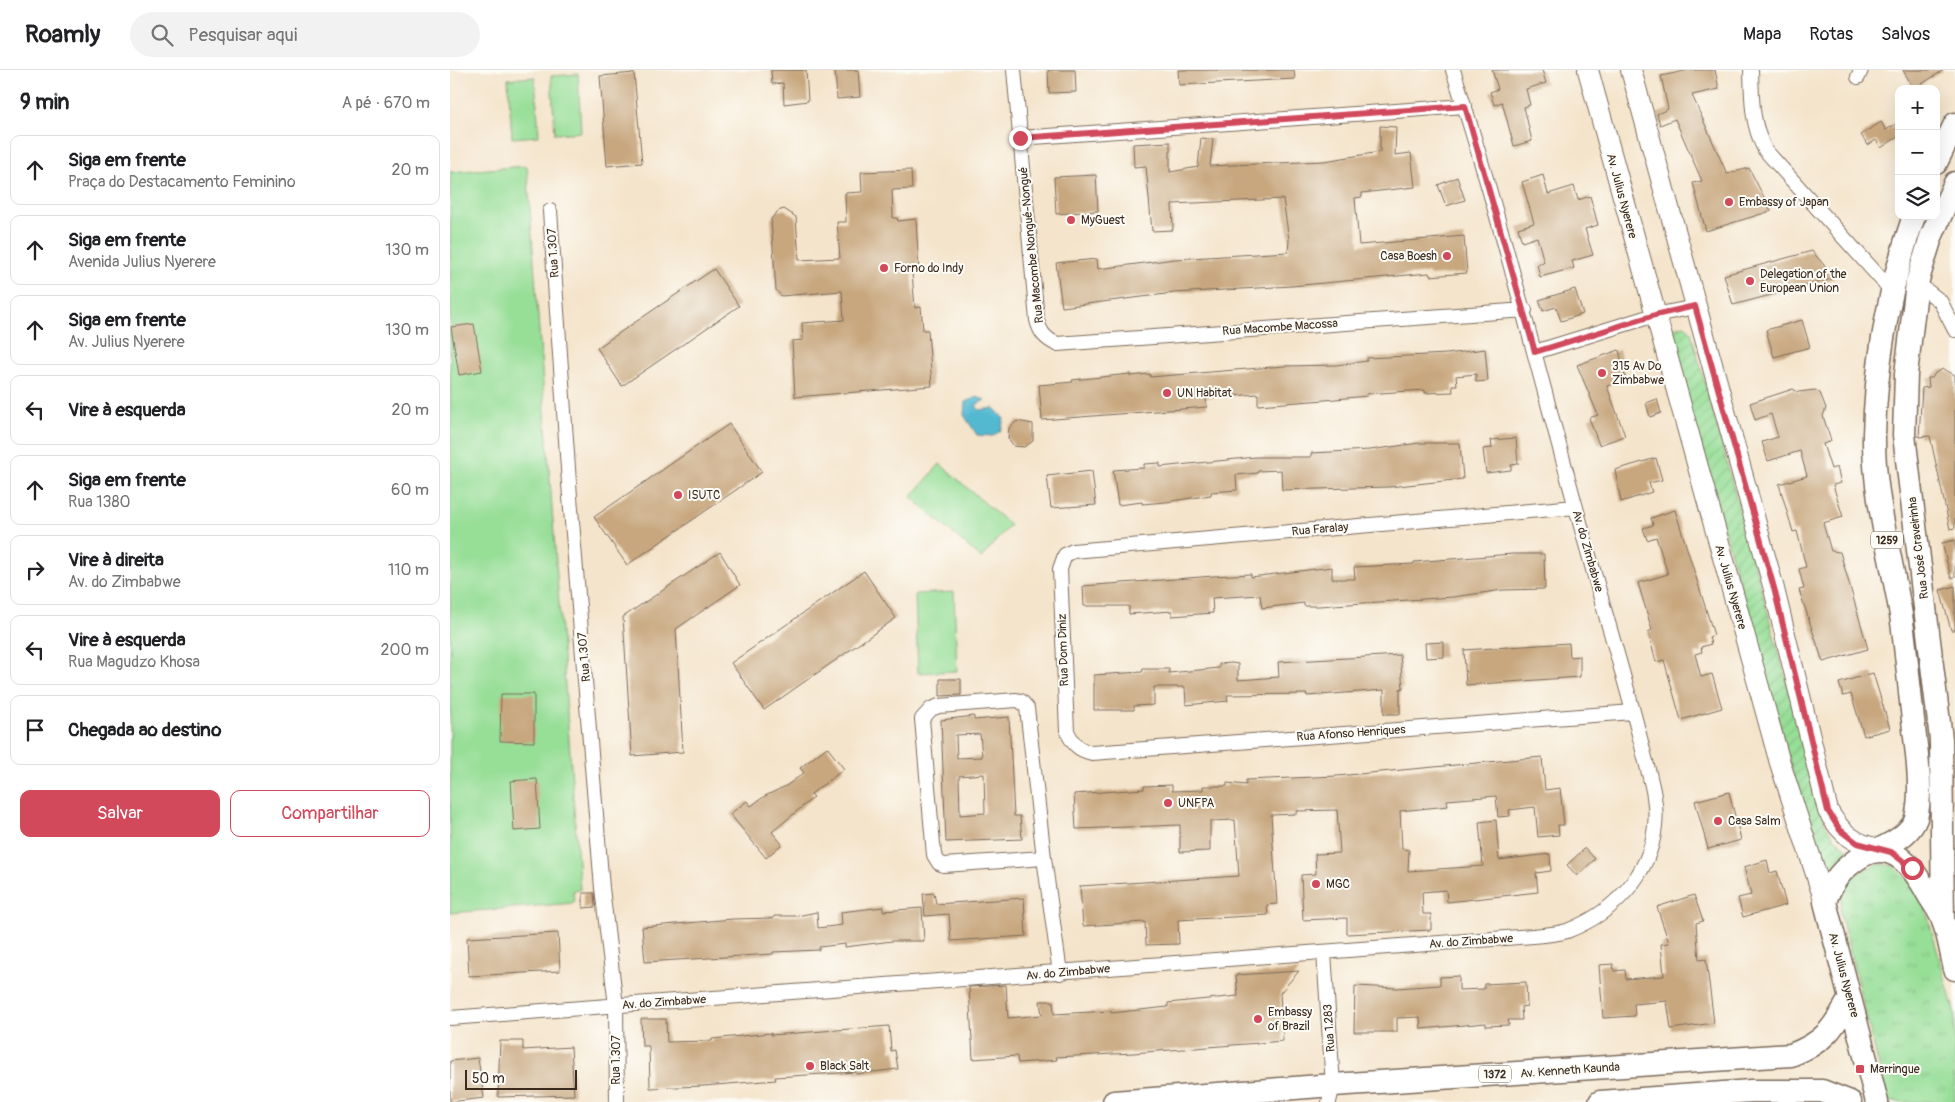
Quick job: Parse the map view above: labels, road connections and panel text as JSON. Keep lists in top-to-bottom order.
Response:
{
  "streets": {
    "main road": [
      "Av. Julius Nyerere",
      "1259",
      "Rua José Craveirinha",
      "Av. Kenneth Kaunda",
      "1372"
    ],
    "street": [
      "Rua Macombe Nongué-Nongué",
      "Rua 1.307",
      "Rua Macombe Macossa",
      "Rua Faralay",
      "Av. do Zimbabwe",
      "Rua Dom Diniz",
      "Rua Afonso Henriques",
      "Rua 1.283"
    ]
  },
  "crossings": [
    ["Av. Julius Nyerere", "Av. Kenneth Kaunda"],
    ["Rua Macombe Nongué-Nongué", "Rua Macombe Macossa"],
    ["Rua 1.307", "Av. do Zimbabwe"],
    ["Rua Macombe Macossa", "Av. do Zimbabwe"],
    ["Rua Faralay", "Av. do Zimbabwe"],
    ["Rua Faralay", "Rua Dom Diniz"],
    ["Av. do Zimbabwe", "Rua Afonso Henriques"],
    ["Av. do Zimbabwe", "Rua 1.283"],
    ["Rua Dom Diniz", "Rua Afonso Henriques"],
    ["Rua 1.283", "Av. Kenneth Kaunda"]
  ],
  "places": {
    "other": [
      "Embassy of Japan",
      "MyGuest",
      "Casa Boesh",
      "Forno do Indy",
      "Delegation of the European Union",
      "315 Av Do Zimbabwe",
      "UN Habitat",
      "ISUTC",
      "UNFPA",
      "Casa Salm",
      "MGC",
      "Embassy of Brazil",
      "Black Salt"
    ],
    "transit": ["Marringue"]
  },
  "scale_bar": "50 m",
  "page": {
    "header": "Roamly",
    "search": "Pesquisar aqui",
    "nav": ["Mapa", "Rotas", "Salvos"],
    "heading": ["9 min", "A pé · 670 m"],
    "map_buttons": ["+", "−"],
    "list": [
      ["Siga em frente", "Praça do Destacamento Feminino", "20 m"],
      ["Siga em frente", "Avenida Julius Nyerere", "130 m"],
      ["Siga em frente", "Av. Julius Nyerere", "130 m"],
      ["Vire à esquerda", "20 m"],
      ["Siga em frente", "Rua 1380", "60 m"],
      ["Vire à direita", "Av. do Zimbabwe", "110 m"],
      ["Vire à esquerda", "Rua Magudzo Khosa", "200 m"],
      "Chegada ao destino"
    ],
    "buttons": ["Salvar", "Compartilhar"],
    "scale": "50 m"
  }
}
